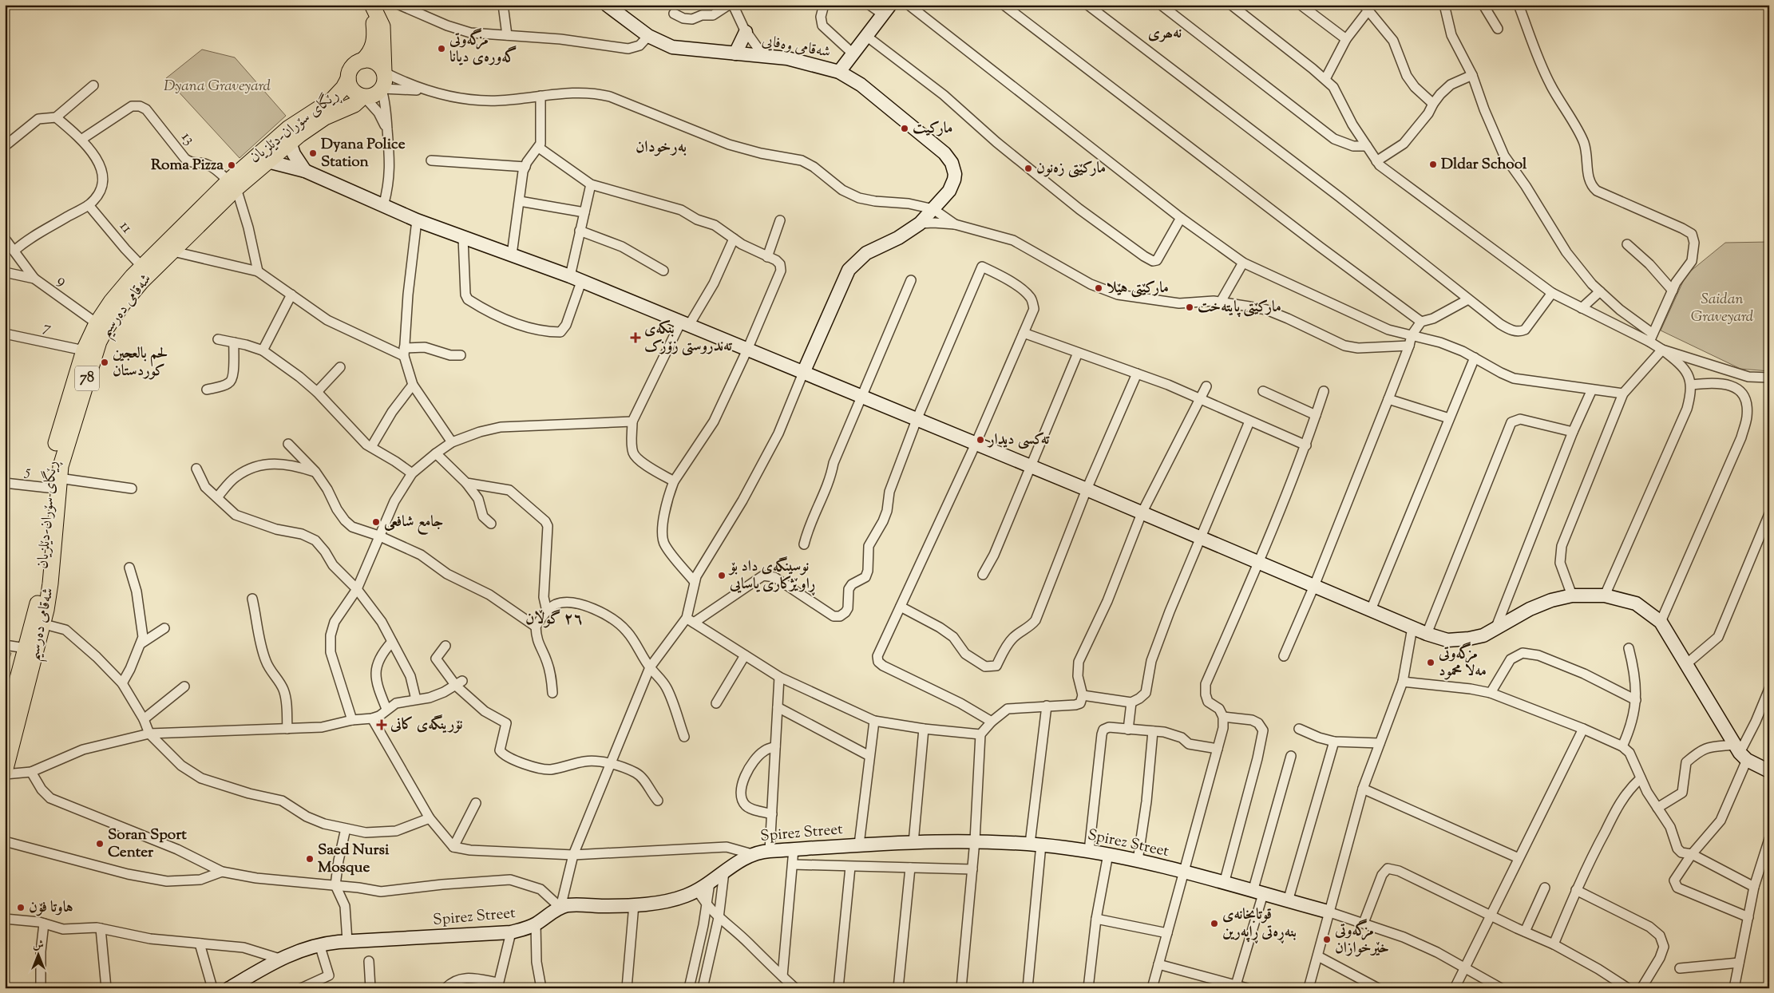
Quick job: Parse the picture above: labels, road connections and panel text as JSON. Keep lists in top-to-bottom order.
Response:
{
  "streets": {
    "main road": ["ڕێگای سۆران-دێلزیان", "شەقامی دەرسیم", "78"],
    "street": [
      "شەقامی وەفایی",
      "13",
      "11",
      "9",
      "7",
      "5",
      "Spirez Street"
    ]
  },
  "crossings": [
    ["ڕێگای سۆران-دێلزیان", "13"],
    ["ڕێگای سۆران-دێلزیان", "11"],
    ["ڕێگای سۆران-دێلزیان", "9"],
    ["ڕێگای سۆران-دێلزیان", "شەقامی دەرسیم"],
    ["ڕێگای سۆران-دێلزیان", "7"],
    ["ڕێگای سۆران-دێلزیان", "5"],
    ["13", "شەقامی دەرسیم"]
  ],
  "districts": ["نەھری", "بەرخودان", "٢٦ گوڵان"],
  "parks": ["Dyana Graveyard", "Saidan Graveyard"],
  "places": {
    "other": [
      "مزگەوتی گەورەی دیانا",
      "ماركيت",
      "Dyana Police Station",
      "Dldar School",
      "Roma Pizza",
      "مارکێتی زەنون",
      "مارکێتی هێلا",
      "مارکێتی پایتەخت",
      "لحم بالعجین کوردستان",
      "تەكسی دیدار",
      "جامع شافعی",
      "نوسینگەی داد بۆ ڕاوێژكاری یاسایی",
      "مزگه‌وتی مه‌لا محمود",
      "Soran Sport Center",
      "Saed Nursi Mosque",
      "هاوتا فۆن",
      "قوتابخانەی بنەڕەتی ڕاپەرین",
      "مزگەوتی خێرخوازان"
    ],
    "health": ["بنکەی تەندروستی زۆزک", "نۆرینگەی کانی"]
  },
  "north": "top"
}
